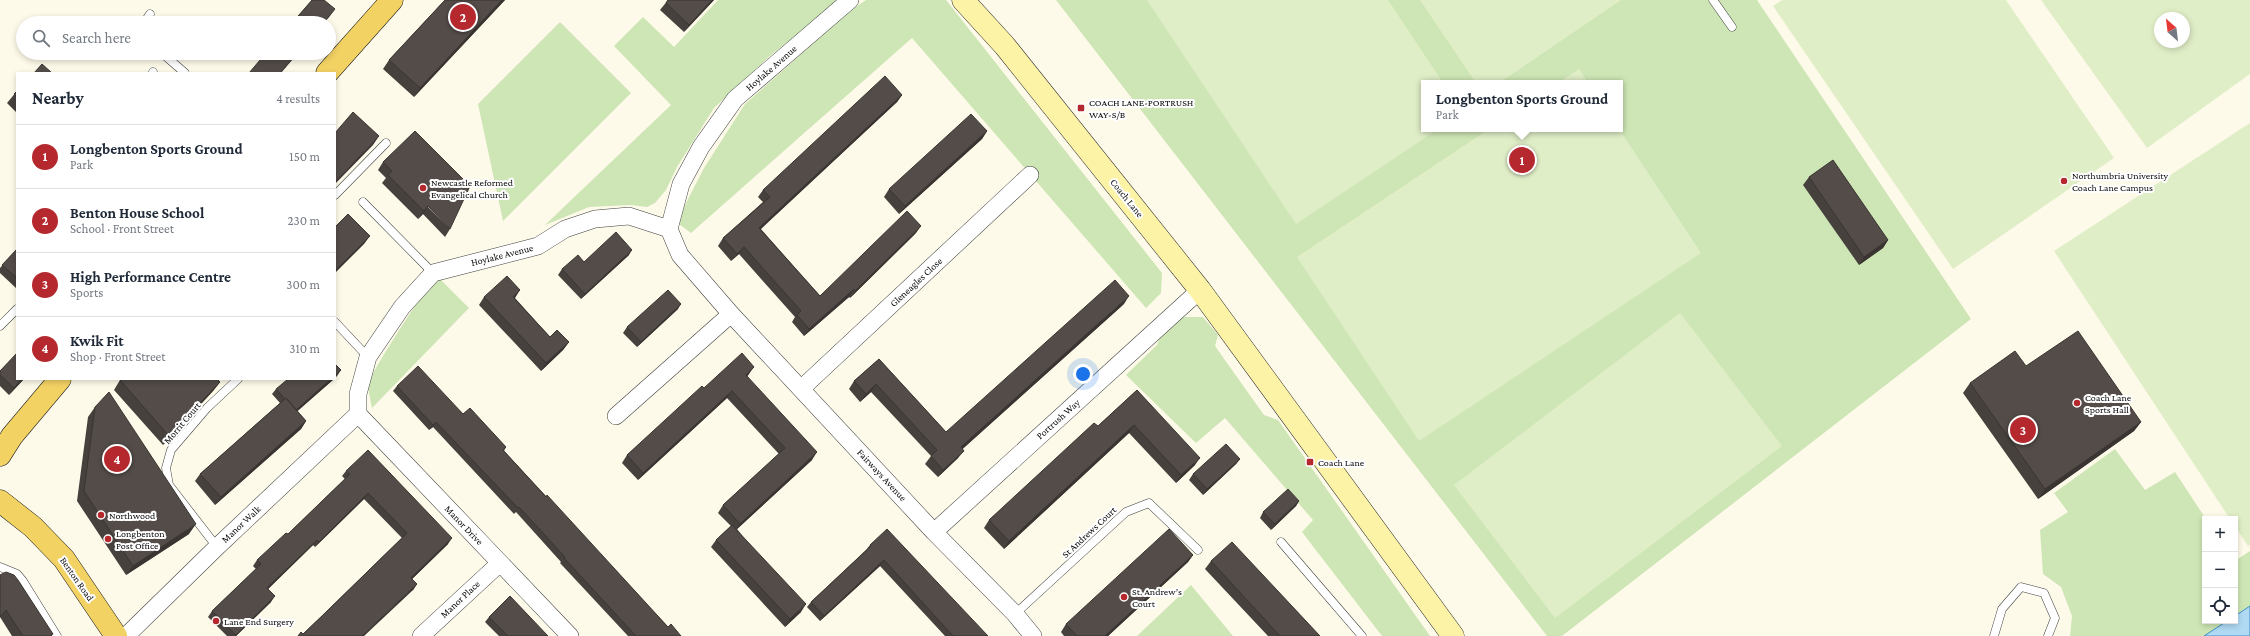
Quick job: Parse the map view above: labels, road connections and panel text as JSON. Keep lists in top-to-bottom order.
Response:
{
  "streets": {
    "main road": ["Benton Road"],
    "street": [
      "Hoylake Avenue",
      "Coach Lane",
      "Gleneagles Close",
      "Portrush Way",
      "Fairways Avenue",
      "Manor Walk",
      "Manor Drive",
      "Manor Place"
    ],
    "lane": ["Morrit Court", "St Andrews Court"]
  },
  "crossings": [
    ["Hoylake Avenue", "Fairways Avenue"],
    ["Coach Lane", "Portrush Way"],
    ["Gleneagles Close", "Fairways Avenue"],
    ["Portrush Way", "Fairways Avenue"],
    ["Morrit Court", "Manor Walk"],
    ["Fairways Avenue", "St Andrews Court"],
    ["Manor Walk", "Manor Drive"],
    ["Manor Drive", "Manor Place"]
  ],
  "places": {
    "transit": ["COACH LANE-PORTRUSH WAY-S/B", "Coach Lane"],
    "other": [
      "Northumbria University Coach Lane Campus",
      "Newcastle Reformed Evangelical Church",
      "Coach Lane Sports Hall",
      "Northwood",
      "Longbenton Post Office",
      "St. Andrew’s Court",
      "Lane End Surgery"
    ]
  },
  "north": "top left",
  "page": {
    "pins": [
      "2",
      "1",
      "3",
      "4"
    ],
    "search": "Search here",
    "heading": ["Nearby", "4 results"],
    "popup": ["Longbenton Sports Ground", "Park"],
    "list": [
      {
        "mark": "1",
        "name": "Longbenton Sports Ground",
        "note": "Park",
        "value": "150 m"
      },
      {
        "mark": "2",
        "name": "Benton House School",
        "note": "School · Front Street",
        "value": "230 m"
      },
      {
        "mark": "3",
        "name": "High Performance Centre",
        "note": "Sports",
        "value": "300 m"
      },
      {
        "mark": "4",
        "name": "Kwik Fit",
        "note": "Shop · Front Street",
        "value": "310 m"
      }
    ],
    "map_buttons": ["+", "−"]
  }
}
